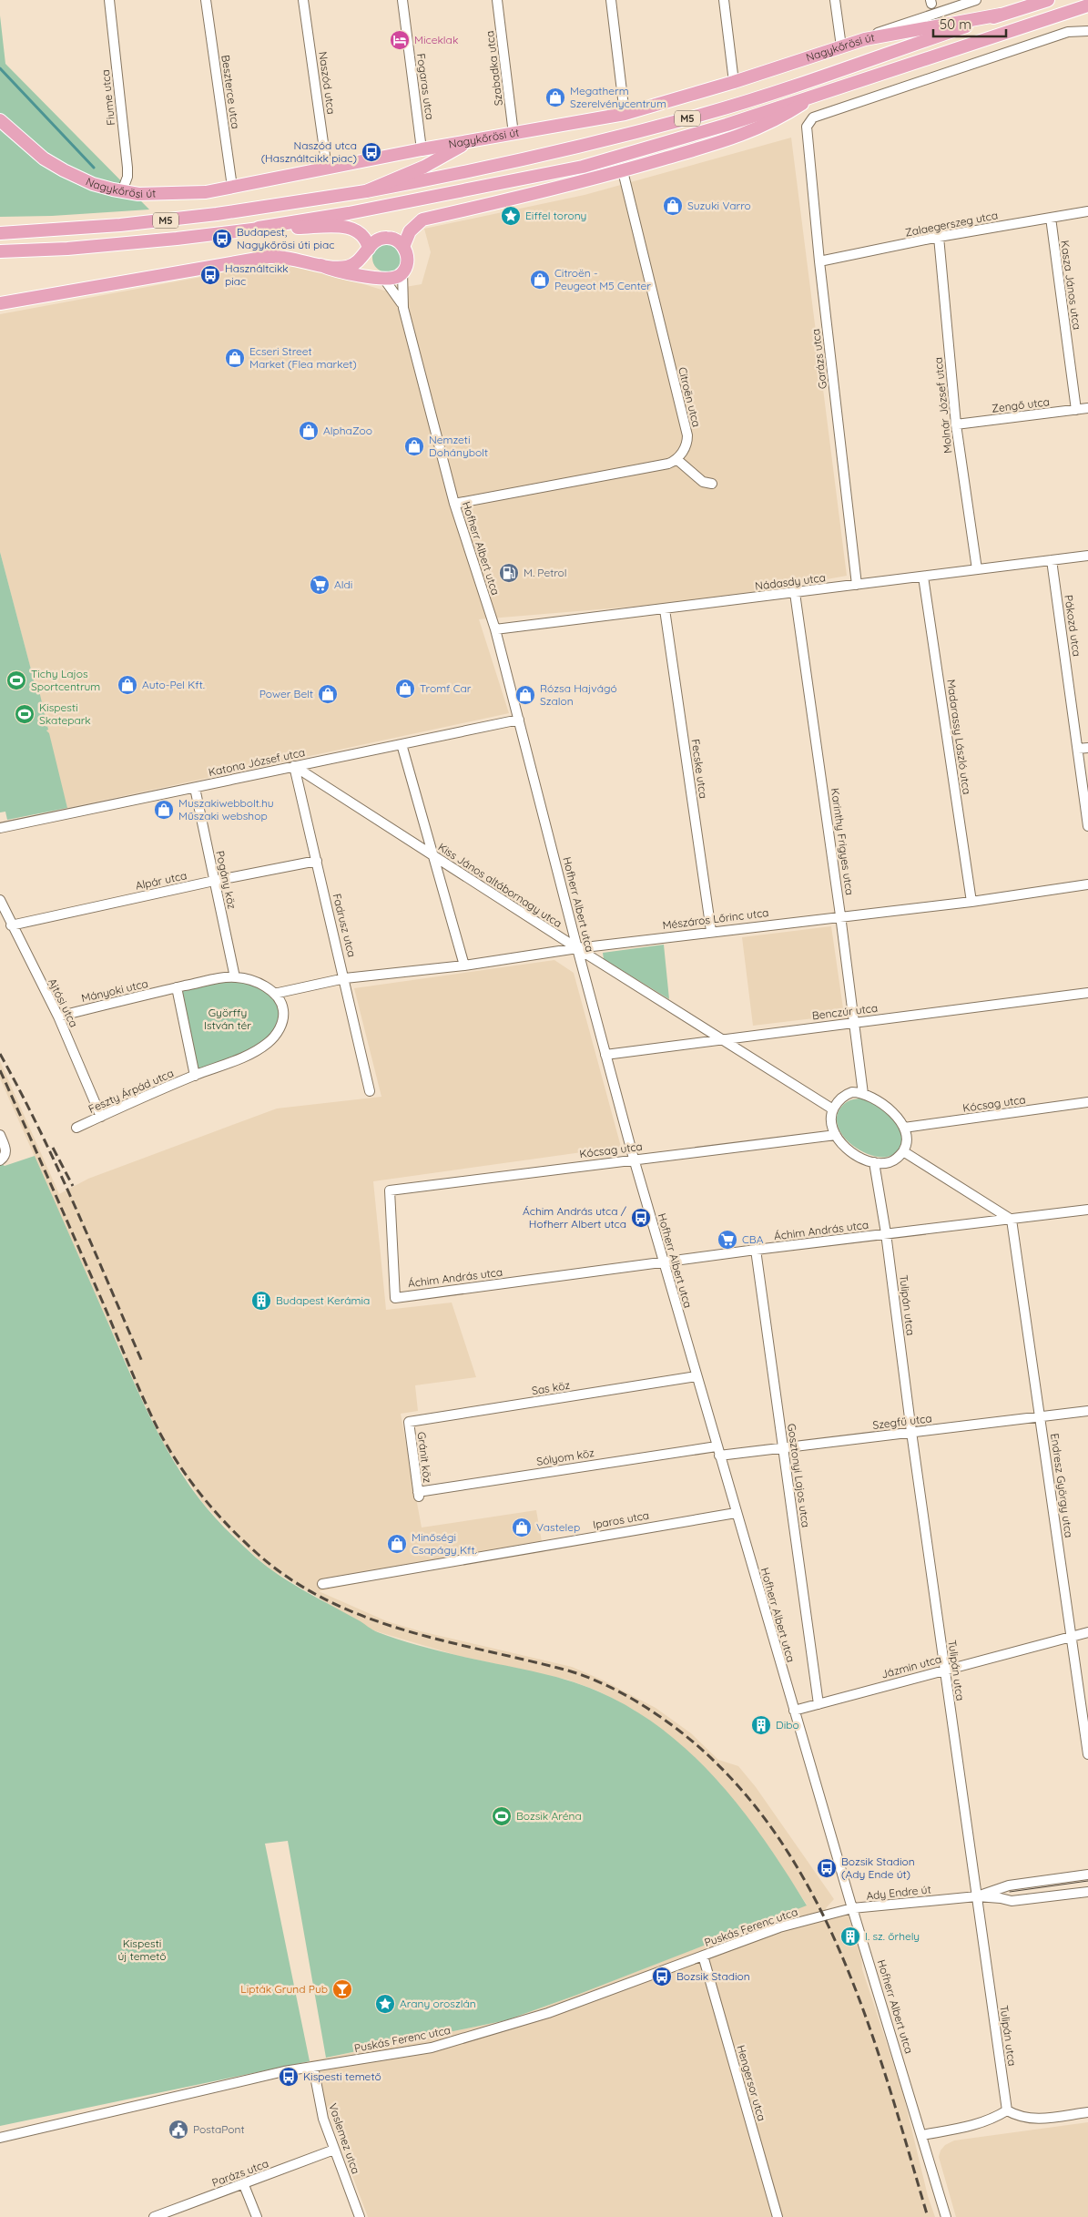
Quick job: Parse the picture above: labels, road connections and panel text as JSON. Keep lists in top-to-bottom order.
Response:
{
  "streets": {
    "main road": ["Nagykőrösi út", "M5"],
    "street": [
      "Szabadka utca",
      "Naszód utca",
      "Fogaras utca",
      "Beszterce utca",
      "Fiume utca",
      "Zalaegerszeg utca",
      "Kasza János utca",
      "Garázs utca",
      "Citroën utca",
      "Molnár József utca",
      "Zengő utca",
      "Hofherr Albert utca",
      "Nádasdy utca",
      "Pákozd utca",
      "Madarassy László utca",
      "Katona József utca",
      "Fecske utca",
      "Karinthy Frigyes utca",
      "Pogány köz",
      "Alpár utca",
      "Kiss János altábornagy utca",
      "Mészáros Lőrinc utca",
      "Fadrusz utca",
      "Mányoki utca",
      "Ajtósi utca",
      "Benczúr utca",
      "Feszty Árpád utca",
      "Kócsag utca",
      "Áchim András utca",
      "Tulipán utca",
      "Sas köz",
      "Szegfű utca",
      "Gránit köz",
      "Sólyom köz",
      "Gosztonyi Lajos utca",
      "Endresz György utca",
      "Iparos utca",
      "Jázmin utca",
      "Ady Endre út",
      "Puskás Ferenc utca",
      "Hengersor utca",
      "Vaslemez utca",
      "Parázs utca"
    ]
  },
  "crossings": [
    ["Nagykőrösi út", "Szabadka utca"],
    ["Nagykőrösi út", "Naszód utca"],
    ["Nagykőrösi út", "Fogaras utca"],
    ["Nagykőrösi út", "Beszterce utca"],
    ["Nagykőrösi út", "Fiume utca"],
    ["Nagykőrösi út", "M5"],
    ["Zalaegerszeg utca", "Kasza János utca"],
    ["Zalaegerszeg utca", "Garázs utca"],
    ["Zalaegerszeg utca", "Molnár József utca"],
    ["Kasza János utca", "Zengő utca"],
    ["Garázs utca", "Nádasdy utca"],
    ["Molnár József utca", "Zengő utca"],
    ["Molnár József utca", "Nádasdy utca"],
    ["Hofherr Albert utca", "Nádasdy utca"],
    ["Hofherr Albert utca", "Katona József utca"],
    ["Hofherr Albert utca", "Kiss János altábornagy utca"],
    ["Hofherr Albert utca", "Mészáros Lőrinc utca"],
    ["Hofherr Albert utca", "Benczúr utca"],
    ["Hofherr Albert utca", "Kócsag utca"],
    ["Hofherr Albert utca", "Áchim András utca"],
    ["Hofherr Albert utca", "Sas köz"],
    ["Hofherr Albert utca", "Szegfű utca"],
    ["Hofherr Albert utca", "Sólyom köz"],
    ["Hofherr Albert utca", "Iparos utca"],
    ["Hofherr Albert utca", "Jázmin utca"],
    ["Hofherr Albert utca", "Ady Endre út"],
    ["Nádasdy utca", "Pákozd utca"],
    ["Nádasdy utca", "Madarassy László utca"],
    ["Nádasdy utca", "Fecske utca"],
    ["Nádasdy utca", "Karinthy Frigyes utca"],
    ["Madarassy László utca", "Mészáros Lőrinc utca"],
    ["Katona József utca", "Pogány köz"],
    ["Katona József utca", "Kiss János altábornagy utca"],
    ["Katona József utca", "Fadrusz utca"],
    ["Fecske utca", "Mészáros Lőrinc utca"],
    ["Karinthy Frigyes utca", "Kiss János altábornagy utca"],
    ["Karinthy Frigyes utca", "Mészáros Lőrinc utca"],
    ["Karinthy Frigyes utca", "Benczúr utca"],
    ["Karinthy Frigyes utca", "Kócsag utca"],
    ["Pogány köz", "Alpár utca"],
    ["Pogány köz", "Mányoki utca"],
    ["Alpár utca", "Fadrusz utca"],
    ["Alpár utca", "Ajtósi utca"],
    ["Kiss János altábornagy utca", "Mészáros Lőrinc utca"],
    ["Kiss János altábornagy utca", "Fadrusz utca"],
    ["Kiss János altábornagy utca", "Benczúr utca"],
    ["Kiss János altábornagy utca", "Kócsag utca"],
    ["Mészáros Lőrinc utca", "Fadrusz utca"],
    ["Mészáros Lőrinc utca", "Feszty Árpád utca"],
    ["Mányoki utca", "Ajtósi utca"],
    ["Ajtósi utca", "Feszty Árpád utca"],
    ["Kócsag utca", "Áchim András utca"],
    ["Áchim András utca", "Tulipán utca"],
    ["Áchim András utca", "Gosztonyi Lajos utca"],
    ["Áchim András utca", "Endresz György utca"],
    ["Tulipán utca", "Szegfű utca"],
    ["Tulipán utca", "Jázmin utca"],
    ["Tulipán utca", "Ady Endre út"],
    ["Sas köz", "Gránit köz"],
    ["Szegfű utca", "Gosztonyi Lajos utca"],
    ["Szegfű utca", "Endresz György utca"],
    ["Gránit köz", "Sólyom köz"],
    ["Gosztonyi Lajos utca", "Jázmin utca"],
    ["Endresz György utca", "Jázmin utca"],
    ["Ady Endre út", "Puskás Ferenc utca"],
    ["Puskás Ferenc utca", "Hengersor utca"],
    ["Puskás Ferenc utca", "Vaslemez utca"],
    ["Vaslemez utca", "Parázs utca"]
  ],
  "parks": ["Györffy István tér", "Kispesti új temető"],
  "places": {
    "hotel": ["Miceklak"],
    "shop": [
      "Megatherm Szerelvénycentrum",
      "Suzuki Varro",
      "Citroën - Peugeot M5 Center",
      "Ecseri Street Market (Flea market)",
      "AlphaZoo",
      "Nemzeti Dohánybolt",
      "Auto-Pel Kft.",
      "Tromf Car",
      "Power Belt",
      "Rózsa Hajvágó Szalon",
      "Muszakiwebbolt.hu Műszaki webshop",
      "Vastelep",
      "Minőségi Csapágy Kft."
    ],
    "bus stop": [
      "Naszód utca (Használtcikk piac)",
      "Budapest, Nagykőrösi úti piac",
      "Használtcikk piac",
      "Áchim András utca / Hofherr Albert utca",
      "Bozsik Stadion (Ady Ende út)",
      "Bozsik Stadion",
      "Kispesti temető"
    ],
    "place": ["Eiffel torony", "Arany oroszlán"],
    "fuel station": ["M. Petrol"],
    "supermarket": ["Aldi", "CBA"],
    "sports": ["Tichy Lajos Sportcentrum", "Kispesti Skatepark", "Bozsik Aréna"],
    "building": ["Budapest Kerámia", "Dibo", "I. sz. őrhely"],
    "bar": ["Lipták Grund Pub"],
    "public building": ["PostaPont"]
  },
  "scale_bar": "50 m"
}
